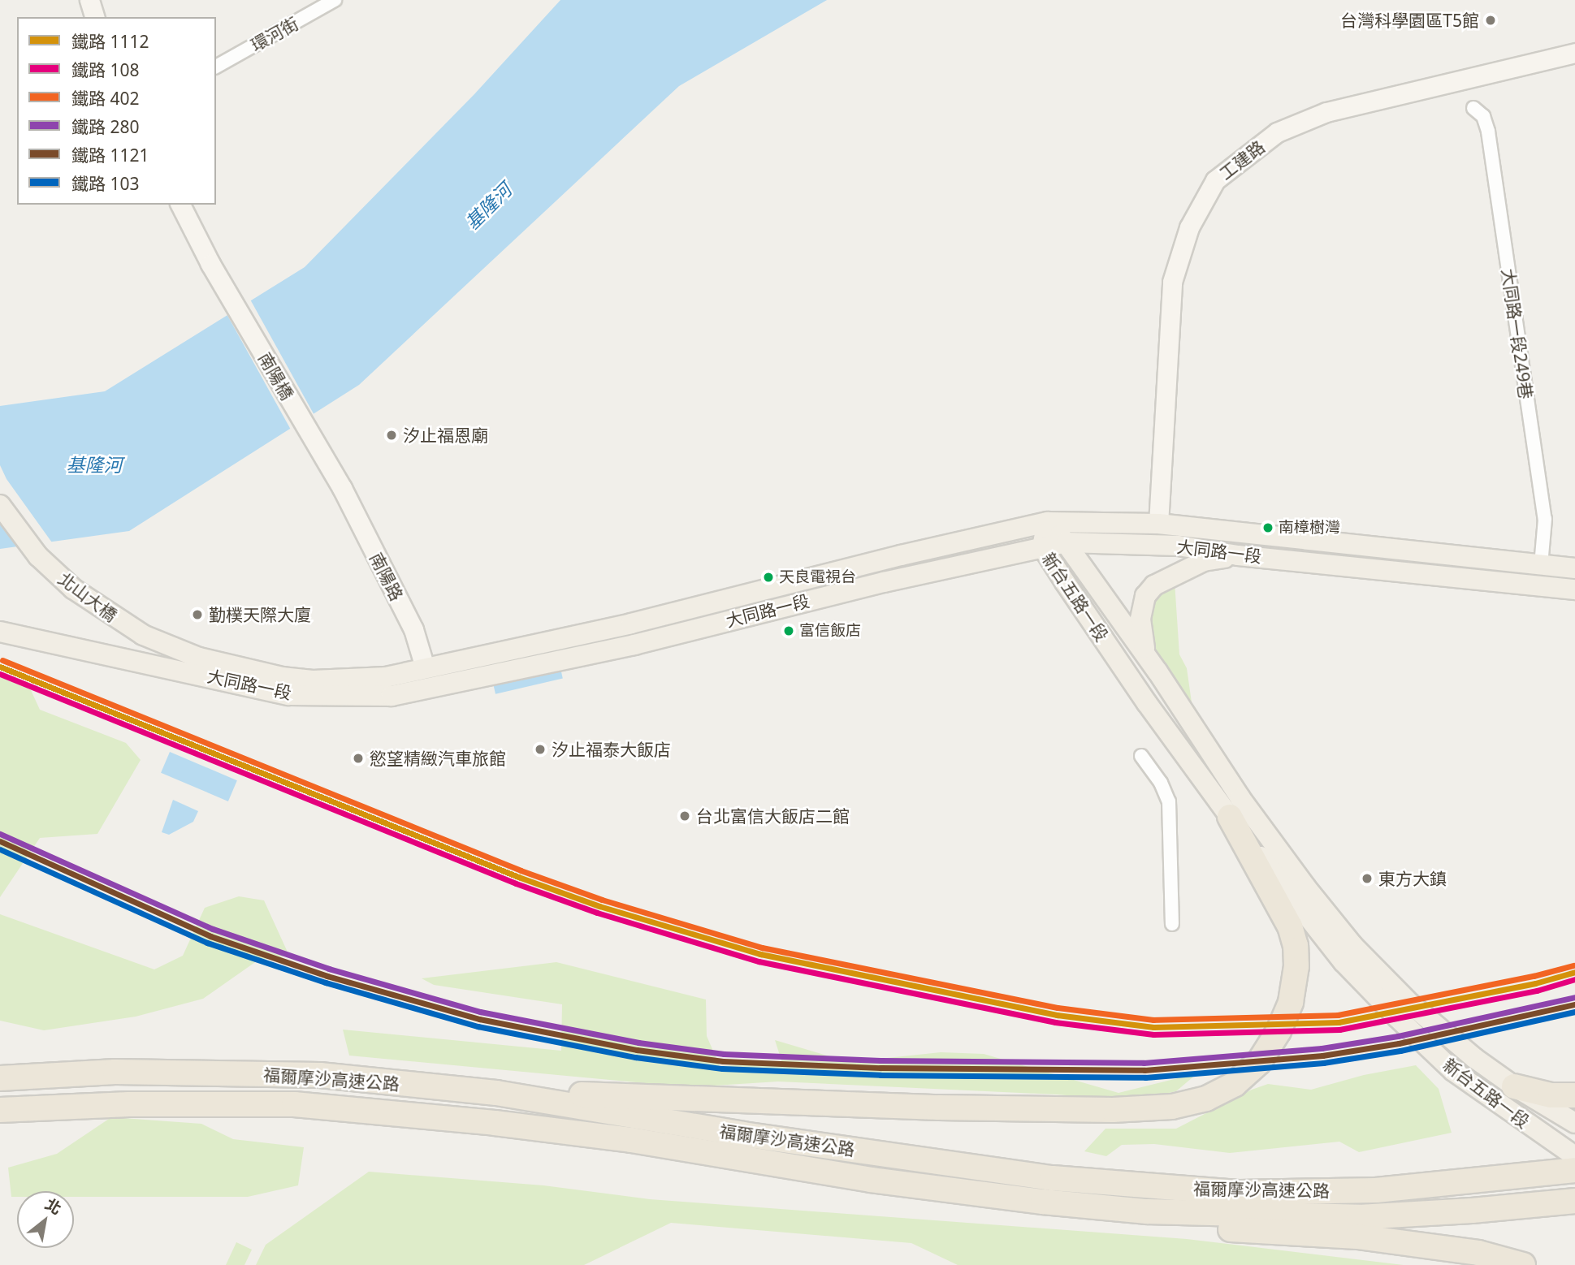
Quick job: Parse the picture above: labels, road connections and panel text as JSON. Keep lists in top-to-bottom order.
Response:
{
  "streets": {
    "highway": ["福爾摩沙高速公路"],
    "main road": ["大同路一段", "北山大橋", "新台五路一段"],
    "street": [
      "環河街",
      "工建路",
      "大同路一段249巷",
      "南陽橋",
      "南陽路"
    ]
  },
  "crossings": [
    ["工建路", "大同路一段"],
    ["大同路一段249巷", "大同路一段"],
    ["南陽橋", "南陽路"],
    ["大同路一段", "南陽路"],
    ["大同路一段", "北山大橋"],
    ["大同路一段", "新台五路一段"],
    ["新台五路一段", "福爾摩沙高速公路"]
  ],
  "water": ["基隆河"],
  "places": [
    "台灣科學園區T5館",
    "汐止福恩廟",
    "南樟樹灣",
    "天良電視台",
    "勤樸天際大廈",
    "富信飯店",
    "汐止福泰大飯店",
    "慾望精緻汽車旅館",
    "台北富信大飯店二館",
    "東方大鎮"
  ],
  "lines": [
    "rail line 402",
    "rail line 1112",
    "rail line 108",
    "rail line 280",
    "rail line 1121",
    "rail line 103"
  ],
  "legend": [
    "鐵路 1112",
    "鐵路 108",
    "鐵路 402",
    "鐵路 280",
    "鐵路 1121",
    "鐵路 103"
  ],
  "north": "top right"
}
